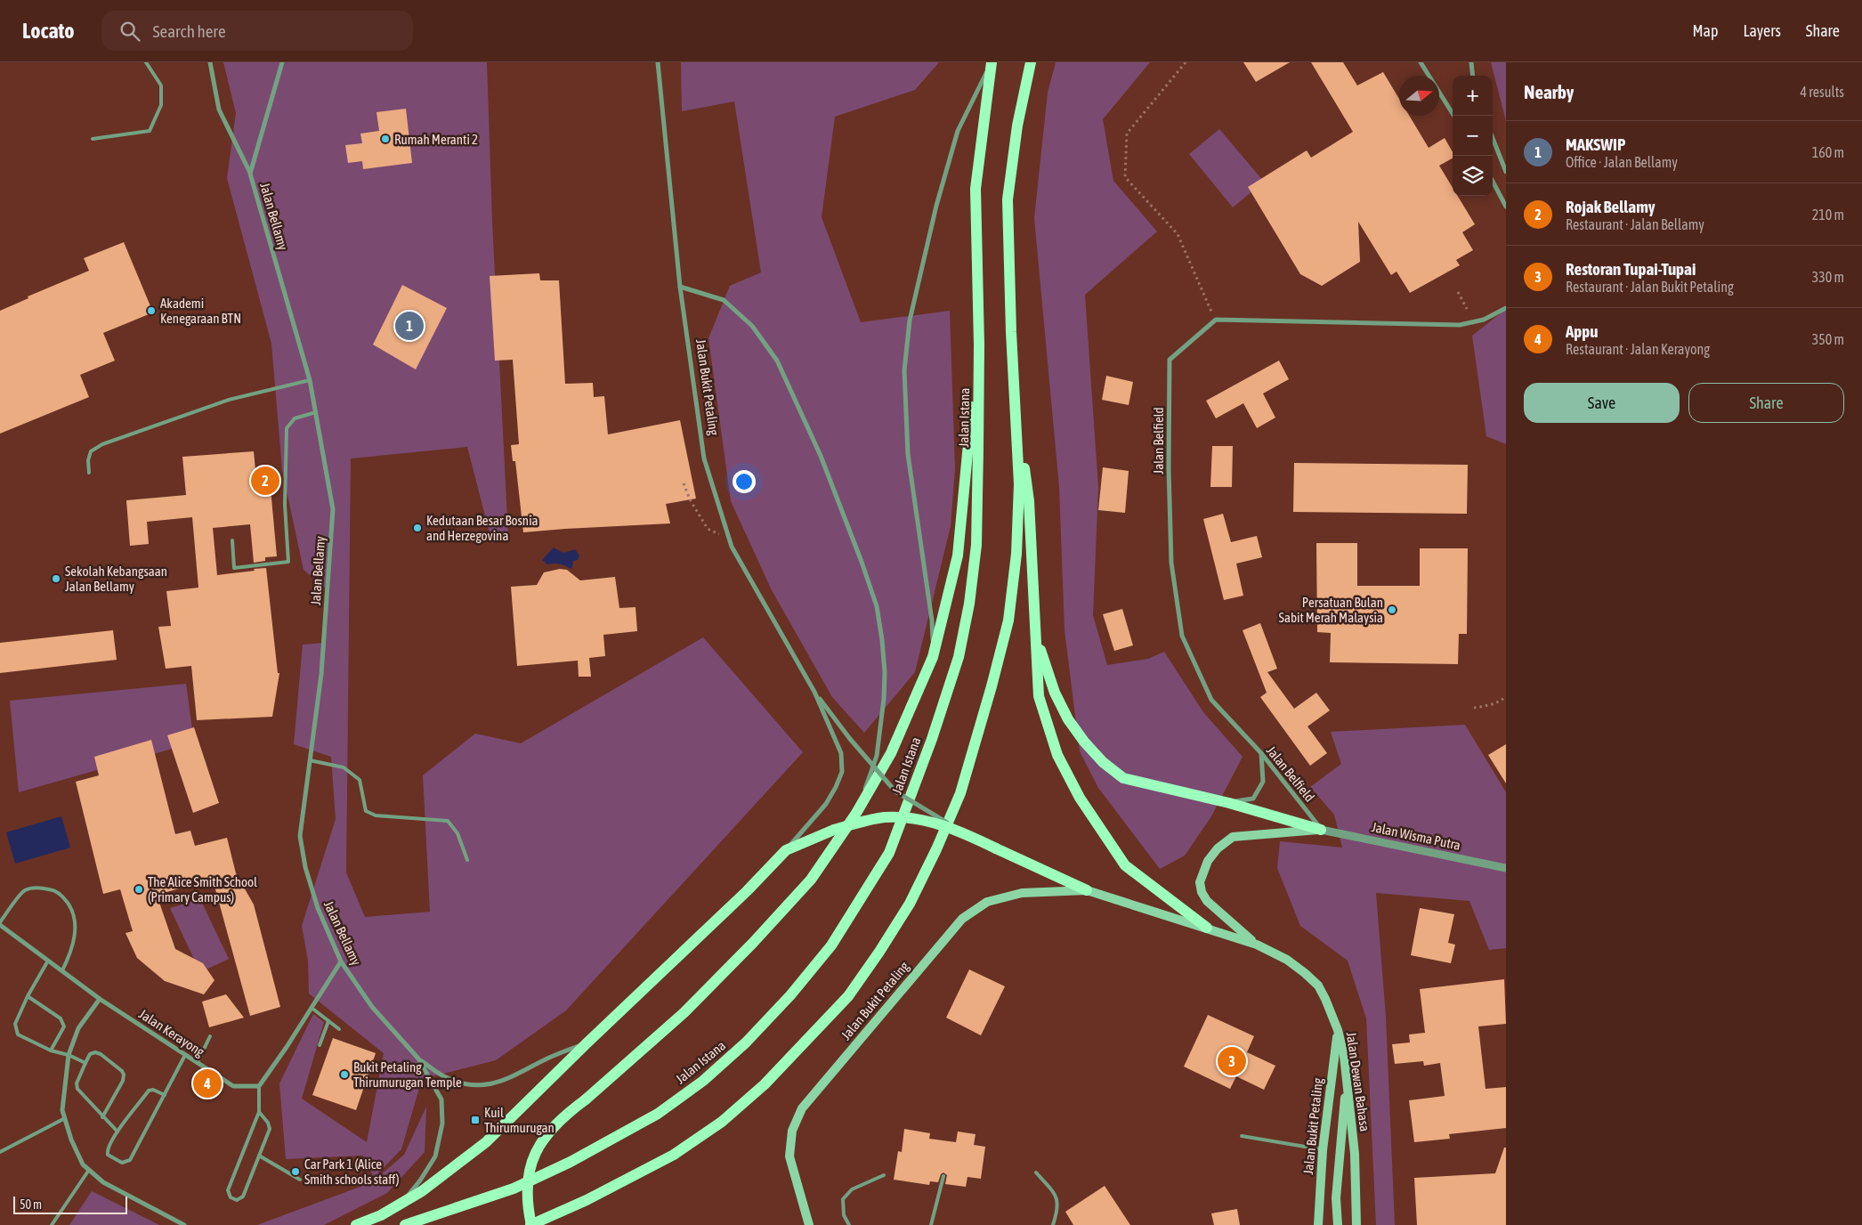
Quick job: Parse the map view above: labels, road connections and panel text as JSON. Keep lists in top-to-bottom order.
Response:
{
  "streets": {
    "main road": ["Jalan Bukit Petaling", "Jalan Istana", "Jalan Dewan Bahasa"],
    "street": [
      "Jalan Bellamy",
      "Jalan Belfield",
      "Jalan Wisma Putra",
      "Jalan Kerayong"
    ]
  },
  "crossings": [
    ["Jalan Bukit Petaling", "Jalan Dewan Bahasa"],
    ["Jalan Belfield", "Jalan Wisma Putra"]
  ],
  "places": {
    "other": [
      "Rumah Meranti 2",
      "Akademi Kenegaraan BTN",
      "Kedutaan Besar Bosnia and Herzegovina",
      "Sekolah Kebangsaan Jalan Bellamy",
      "Persatuan Bulan Sabit Merah Malaysia",
      "The Alice Smith School (Primary Campus)",
      "Bukit Petaling Thirumurugan Temple",
      "Car Park 1 (Alice Smith schools staff)"
    ],
    "transit": ["Kuil Thirumurugan"]
  },
  "scale_bar": "50 m",
  "north": "right",
  "page": {
    "header": "Locato",
    "search": "Search here",
    "nav": ["Map", "Layers", "Share"],
    "heading": ["Nearby", "4 results"],
    "map_buttons": ["+", "−"],
    "list": [
      {
        "mark": "1",
        "name": "MAKSWIP",
        "note": "Office · Jalan Bellamy",
        "value": "160 m"
      },
      {
        "mark": "2",
        "name": "Rojak Bellamy",
        "note": "Restaurant · Jalan Bellamy",
        "value": "210 m"
      },
      {
        "mark": "3",
        "name": "Restoran Tupai-Tupai",
        "note": "Restaurant · Jalan Bukit Petaling",
        "value": "330 m"
      },
      {
        "mark": "4",
        "name": "Appu",
        "note": "Restaurant · Jalan Kerayong",
        "value": "350 m"
      }
    ],
    "pins": [
      "1",
      "2",
      "3",
      "4"
    ],
    "buttons": ["Save", "Share"],
    "scale": "50 m"
  }
}
